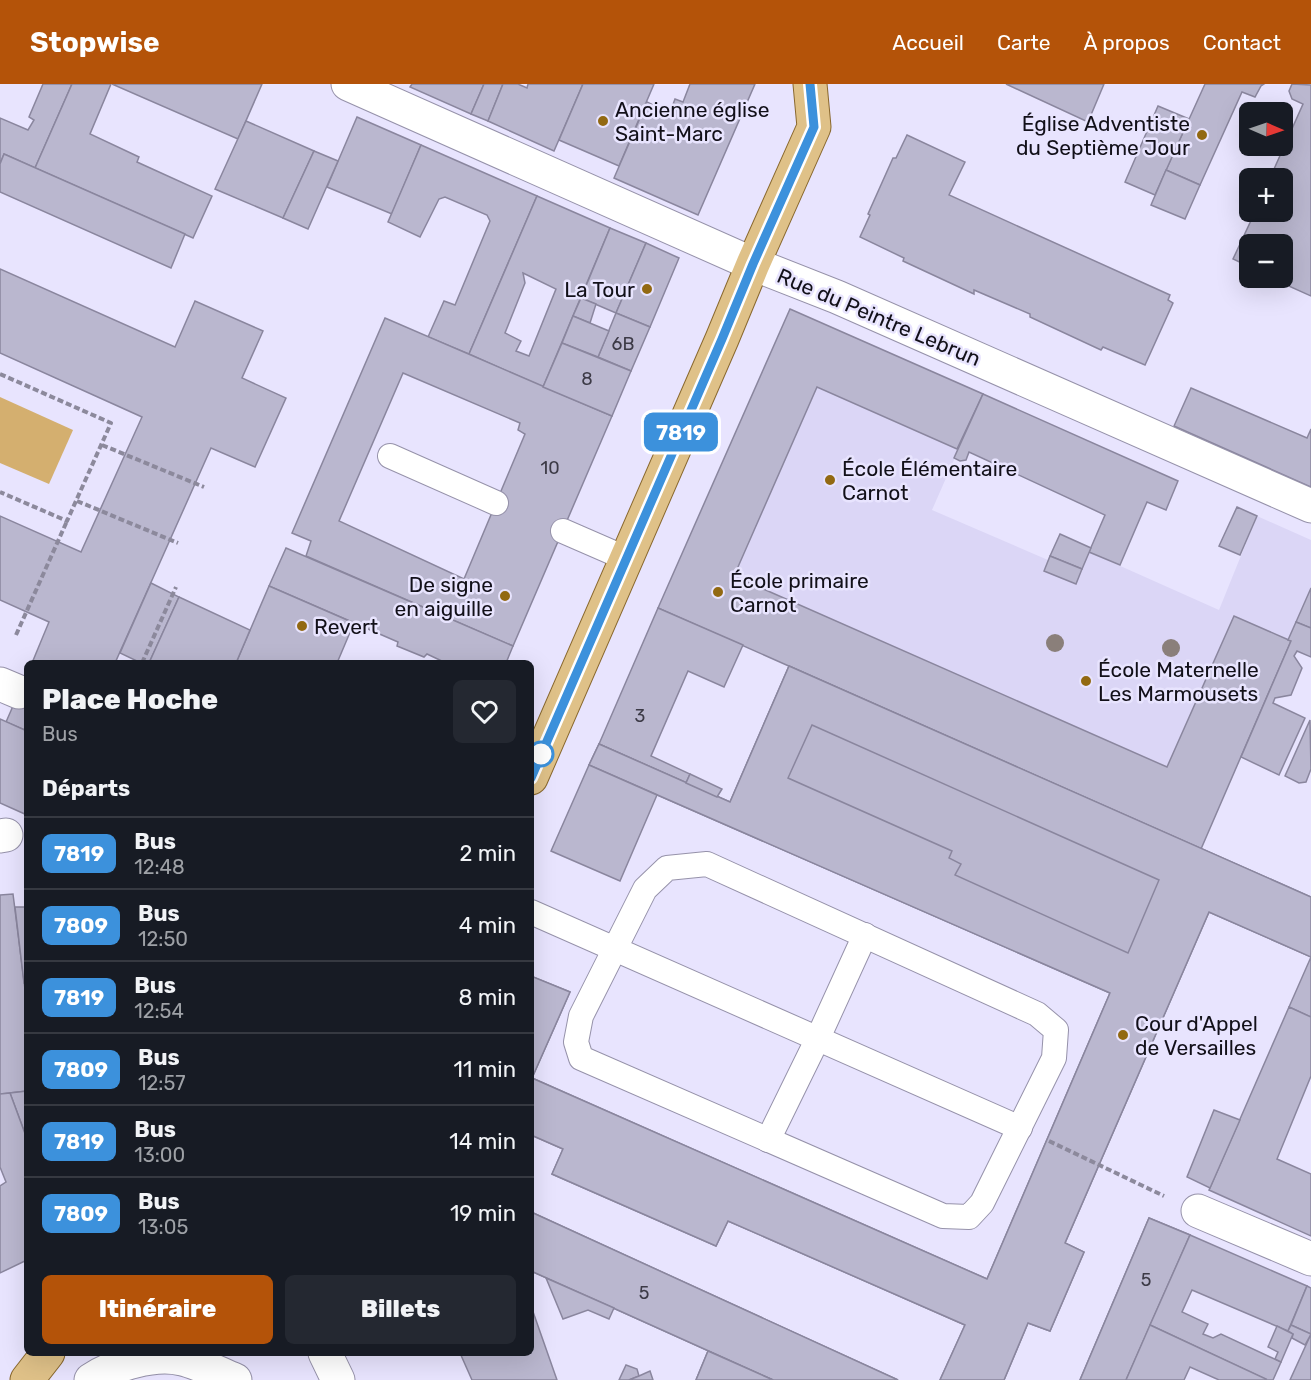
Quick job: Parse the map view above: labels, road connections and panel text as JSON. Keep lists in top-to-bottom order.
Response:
{
  "streets": {
    "street": ["Rue du Peintre Lebrun"]
  },
  "places": [
    "Ancienne église Saint-Marc",
    "Église Adventiste du Septième Jour",
    "La Tour",
    "École Élémentaire Carnot",
    "École primaire Carnot",
    "De signe en aiguille",
    "Revert",
    "École Maternelle Les Marmousets",
    "Cour d'Appel de Versailles"
  ],
  "lines": ["bus line 7819"],
  "house_numbers": [
    "6B",
    "8",
    "10",
    "3",
    "5",
    "5"
  ],
  "north": "right",
  "page": {
    "header": "Stopwise",
    "nav": [
      "Accueil",
      "Carte",
      "À propos",
      "Contact"
    ],
    "on_map": "7819",
    "map_buttons": ["+", "−"],
    "heading": [
      ["Place Hoche", "Bus"],
      "Départs"
    ],
    "list": [
      {
        "mark": "7819",
        "name": "Bus",
        "note": "12:48",
        "value": "2 min"
      },
      {
        "mark": "7809",
        "name": "Bus",
        "note": "12:50",
        "value": "4 min"
      },
      {
        "mark": "7819",
        "name": "Bus",
        "note": "12:54",
        "value": "8 min"
      },
      {
        "mark": "7809",
        "name": "Bus",
        "note": "12:57",
        "value": "11 min"
      },
      {
        "mark": "7819",
        "name": "Bus",
        "note": "13:00",
        "value": "14 min"
      },
      {
        "mark": "7809",
        "name": "Bus",
        "note": "13:05",
        "value": "19 min"
      }
    ],
    "buttons": ["Itinéraire", "Billets"]
  }
}
